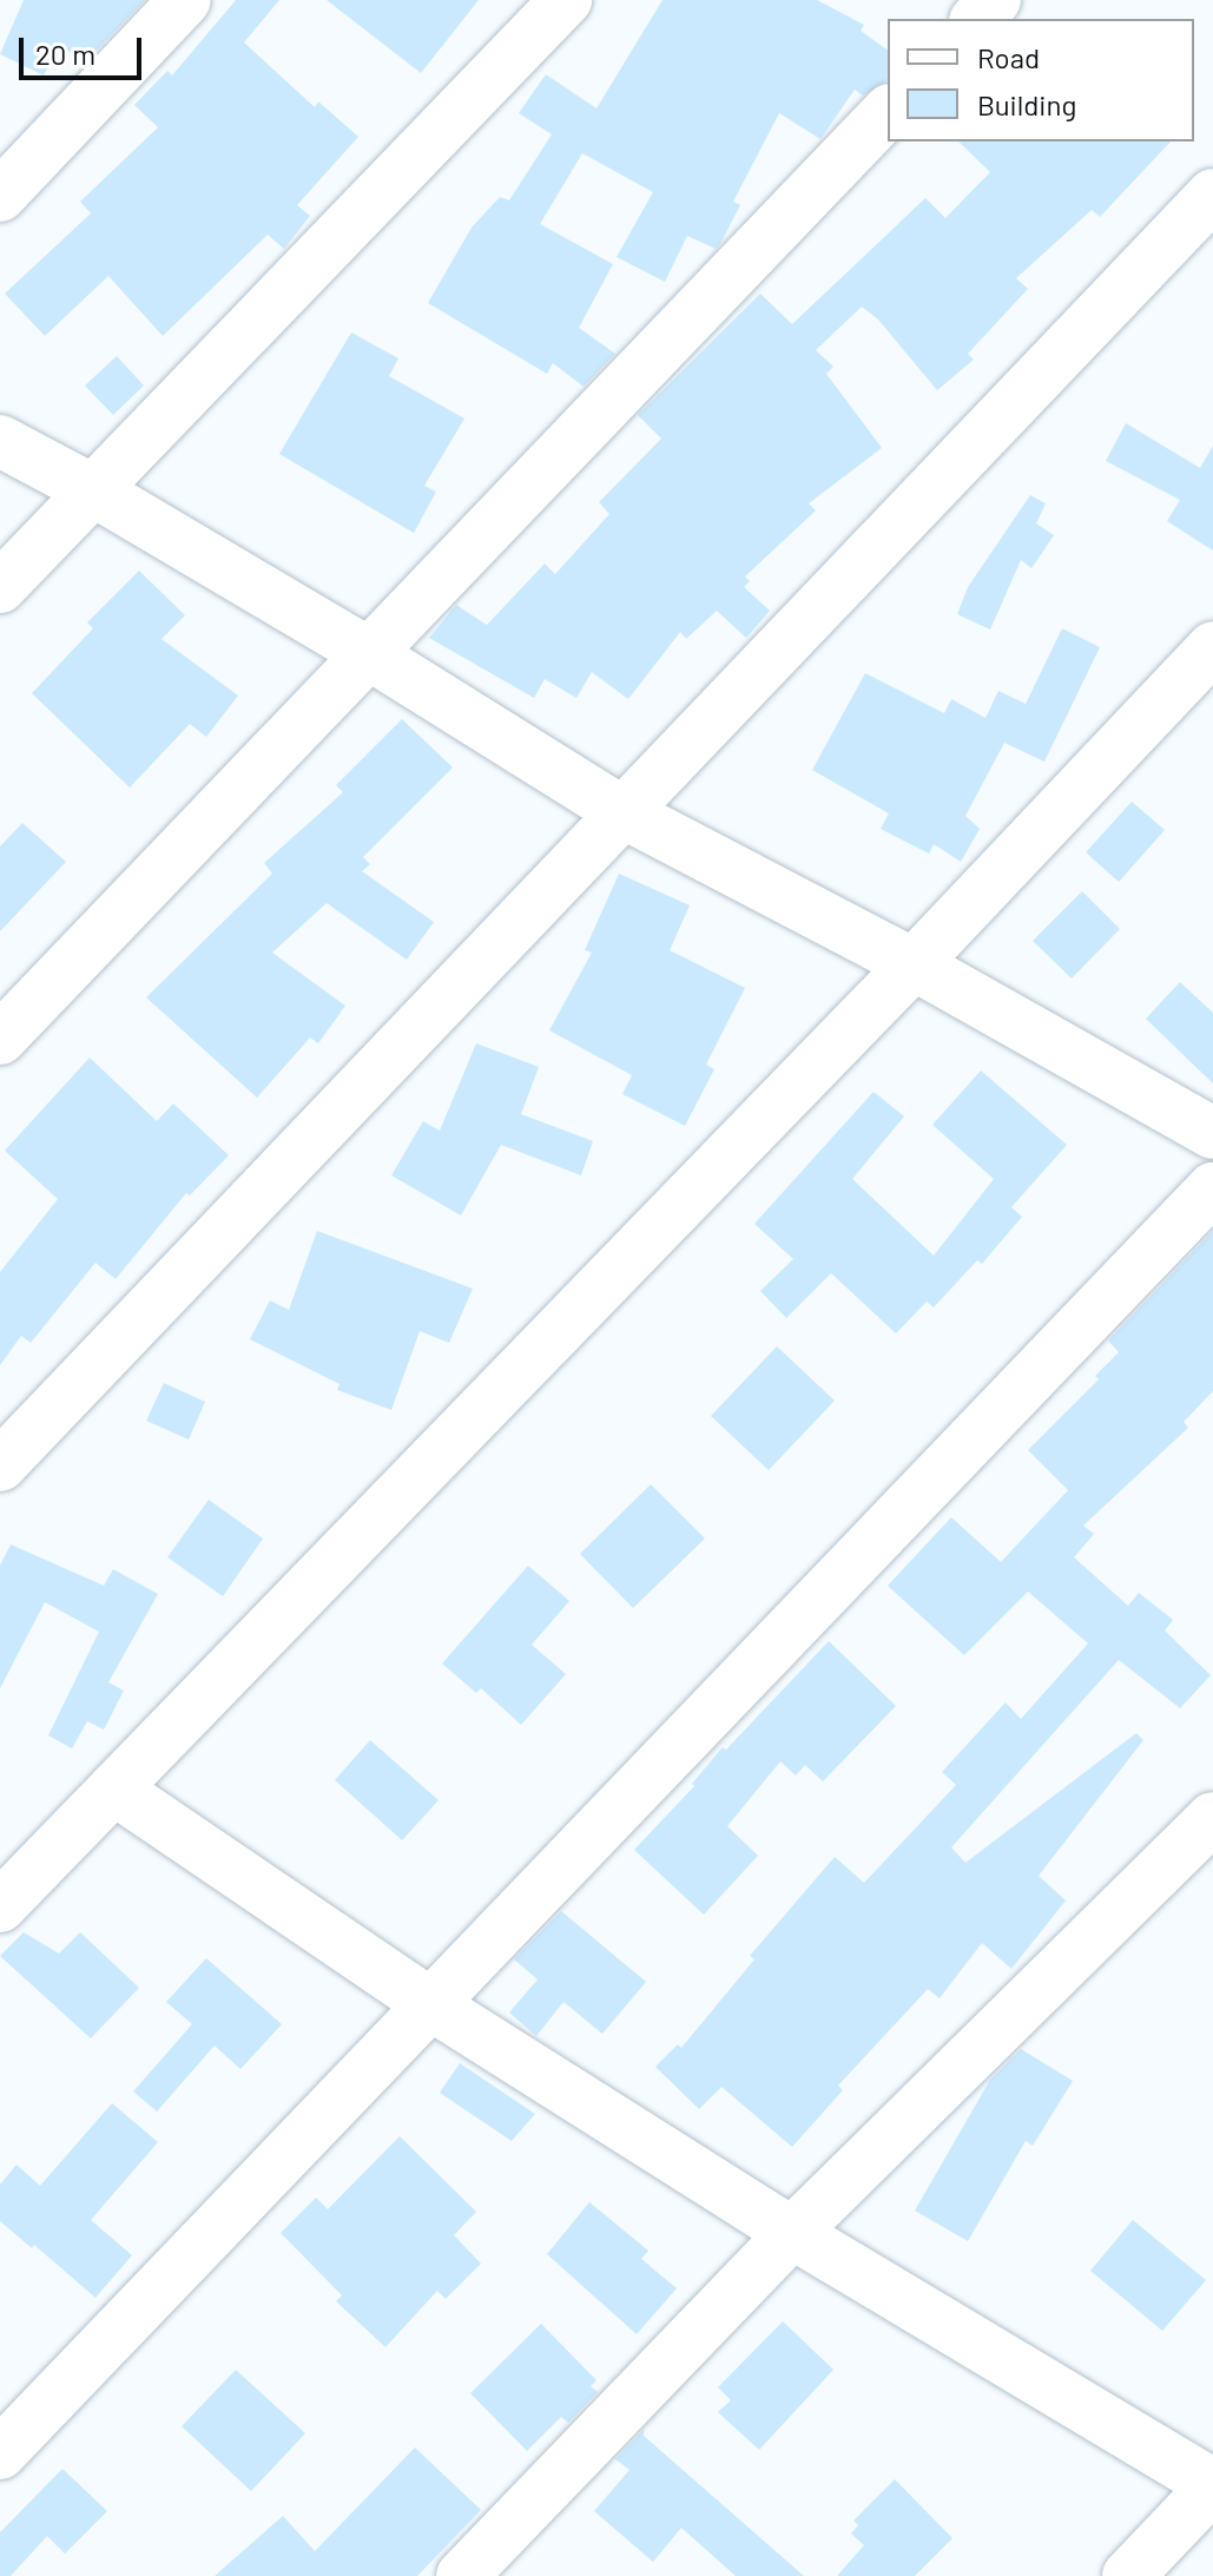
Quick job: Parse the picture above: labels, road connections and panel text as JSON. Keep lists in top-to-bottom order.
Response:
{
  "legend": ["Road", "Building"],
  "scale_bar": "20 m"
}
